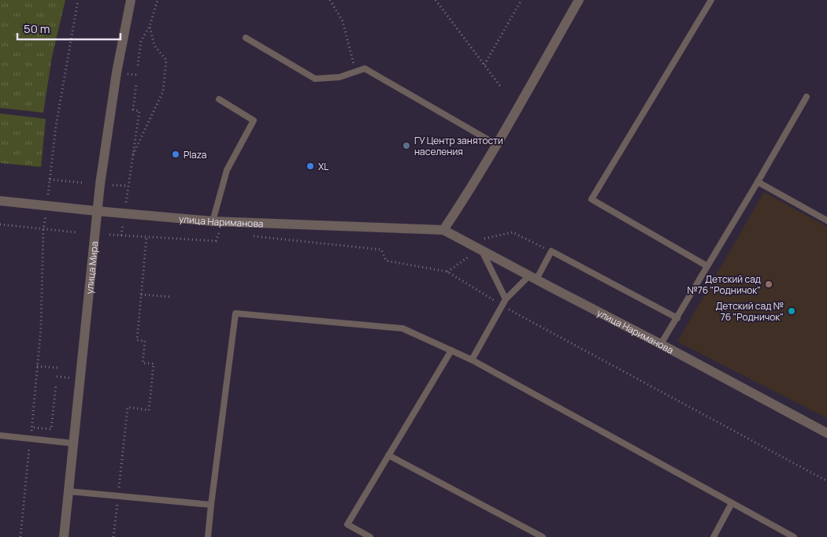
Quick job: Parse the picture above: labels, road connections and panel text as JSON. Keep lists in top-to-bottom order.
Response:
{
  "streets": {
    "street": ["улица Нариманова", "улица Мира"]
  },
  "crossings": [
    ["улица Нариманова", "улица Мира"]
  ],
  "places": [
    "ГУ Центр занятости населения",
    "Plaza",
    "XL",
    "Детский сад №76 \"Родничок\"",
    "Детский сад № 76 \"Родничок\""
  ],
  "scale_bar": "50 m"
}
